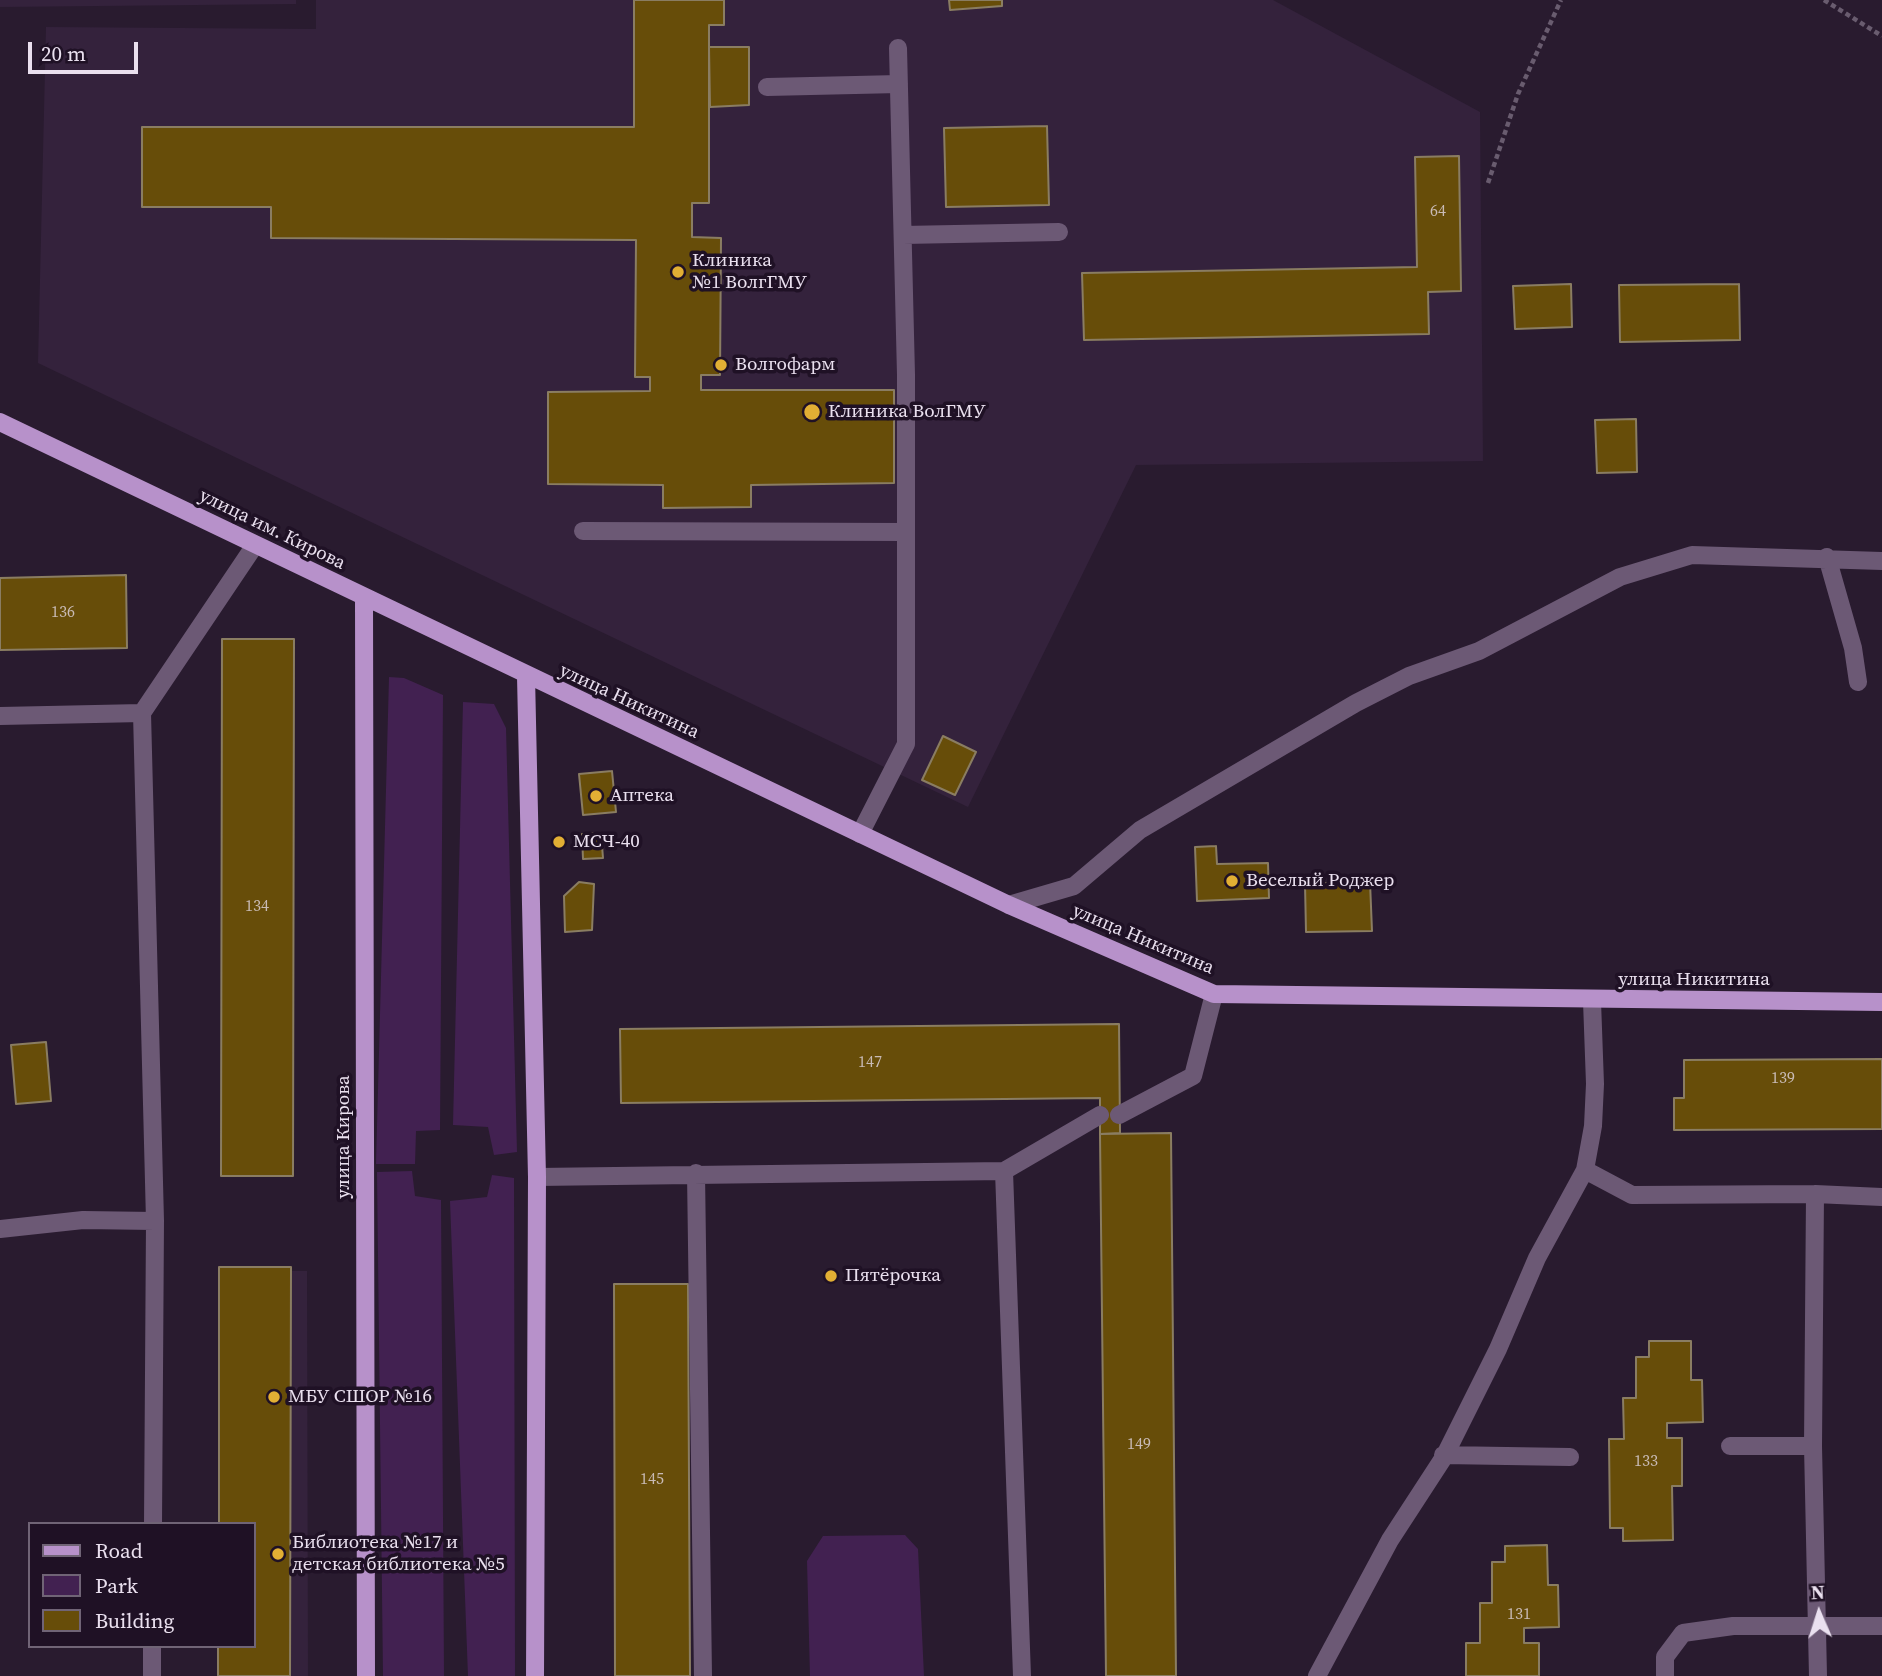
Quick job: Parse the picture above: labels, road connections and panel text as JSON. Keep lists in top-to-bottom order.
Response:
{
  "streets": {
    "main road": ["улица им. Кирова", "улица Никитина", "улица Кирова"]
  },
  "crossings": [
    ["улица им. Кирова", "улица Никитина"],
    ["улица им. Кирова", "улица Кирова"]
  ],
  "places": [
    "Клиника №1 ВолгГМУ",
    "Волгофарм",
    "Клиника ВолГМУ",
    "Аптека",
    "МСЧ-40",
    "Веселый Роджер",
    "Пятёрочка",
    "МБУ СШОР №16",
    "Библиотека №17 и детская библиотека №5"
  ],
  "house_numbers": [
    "64",
    "136",
    "134",
    "147",
    "139",
    "149",
    "133",
    "145",
    "131"
  ],
  "legend": ["Road", "Park", "Building"],
  "scale_bar": "20 m",
  "north": "top"
}
